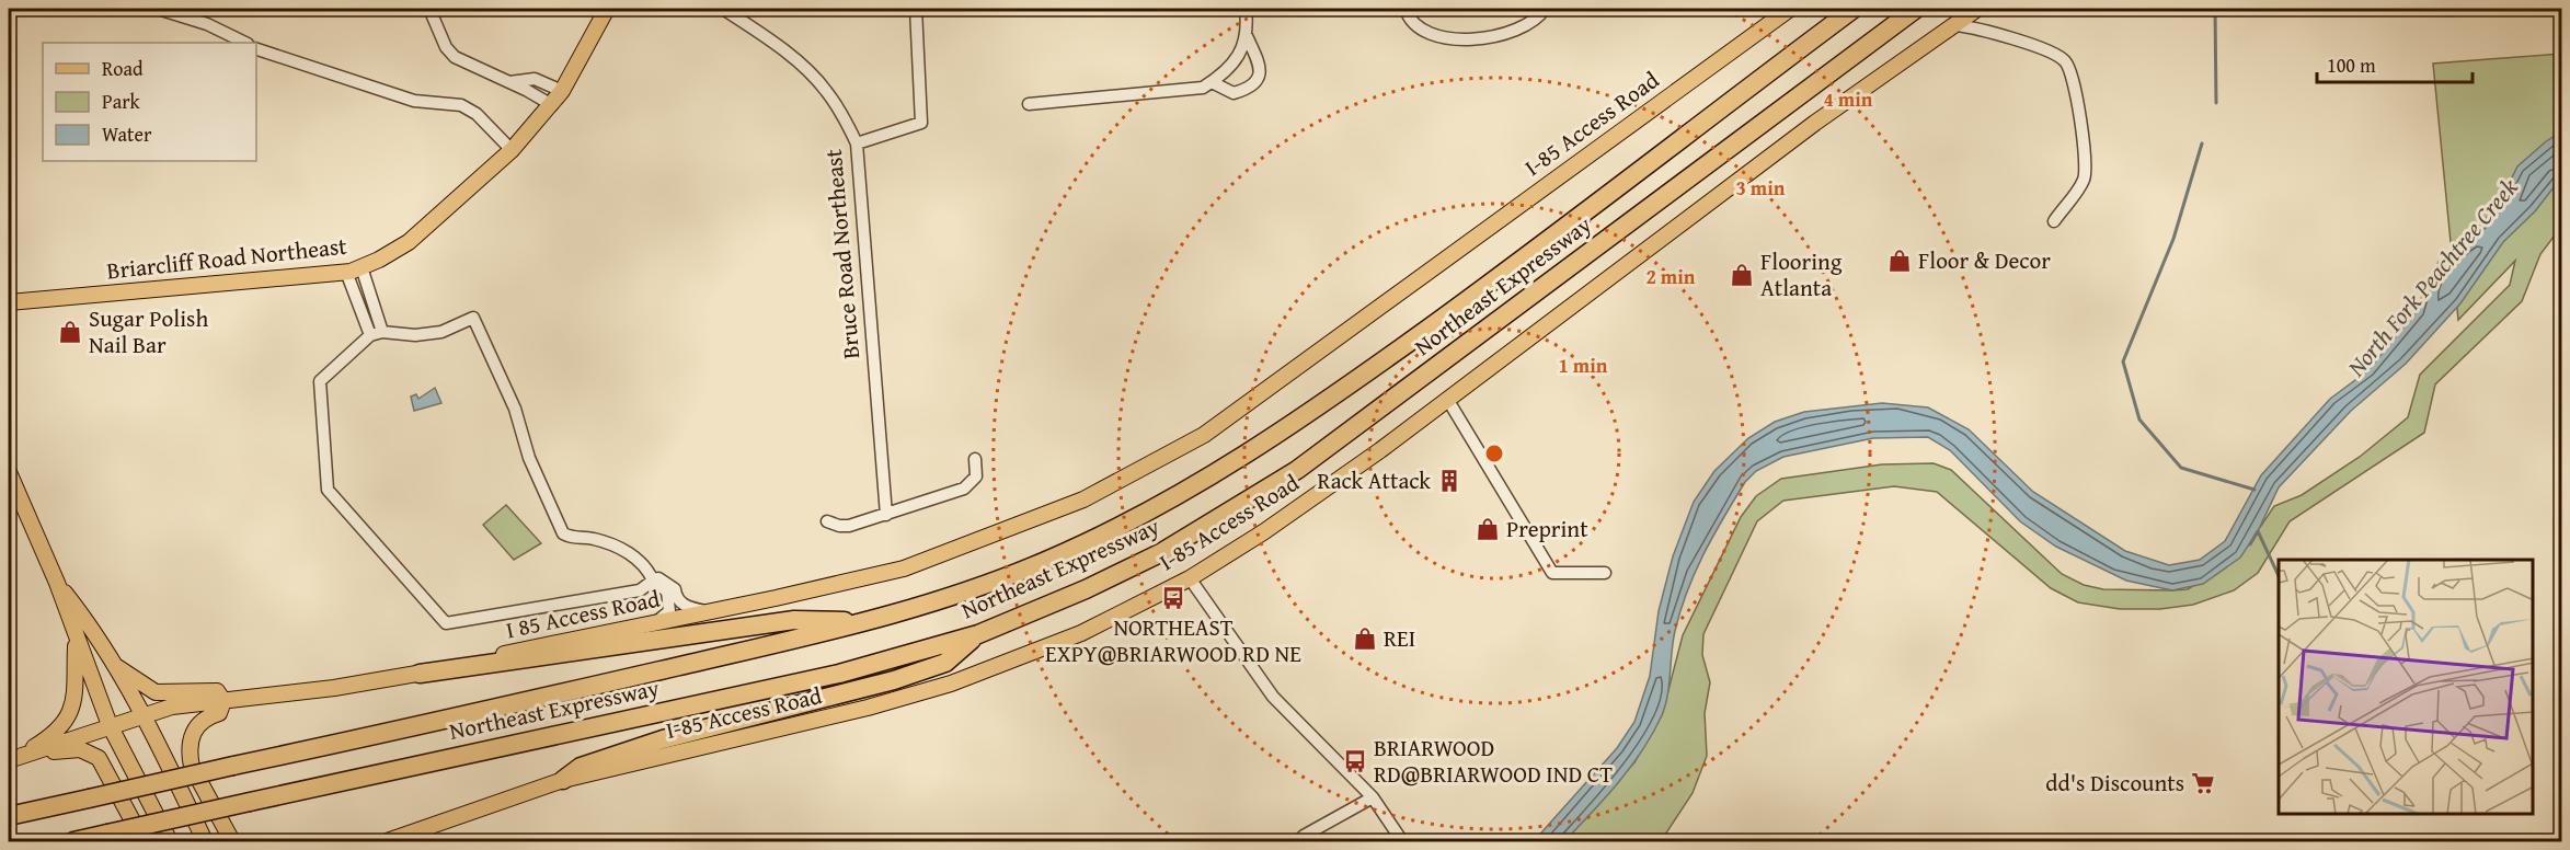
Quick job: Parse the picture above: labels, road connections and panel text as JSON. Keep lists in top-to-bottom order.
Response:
{
  "streets": {
    "highway": ["Northeast Expressway"],
    "main road": ["I-85 Access Road", "Briarcliff Road Northeast", "I 85 Access Road"],
    "street": ["Bruce Road Northeast"]
  },
  "crossings": [
    ["I-85 Access Road", "I 85 Access Road"]
  ],
  "water": ["North Fork Peachtree Creek"],
  "places": {
    "shop": [
      "Floor & Decor",
      "Flooring Atlanta",
      "Sugar Polish Nail Bar",
      "Preprint",
      "REI"
    ],
    "building": ["Rack Attack"],
    "bus stop": ["NORTHEAST EXPY@BRIARWOOD RD NE", "BRIARWOOD RD@BRIARWOOD IND CT"],
    "supermarket": ["dd's Discounts"]
  },
  "legend": ["Road", "Park", "Water"],
  "scale_bar": "100 m",
  "rings": [
    "4 min",
    "3 min",
    "2 min",
    "1 min"
  ]
}
